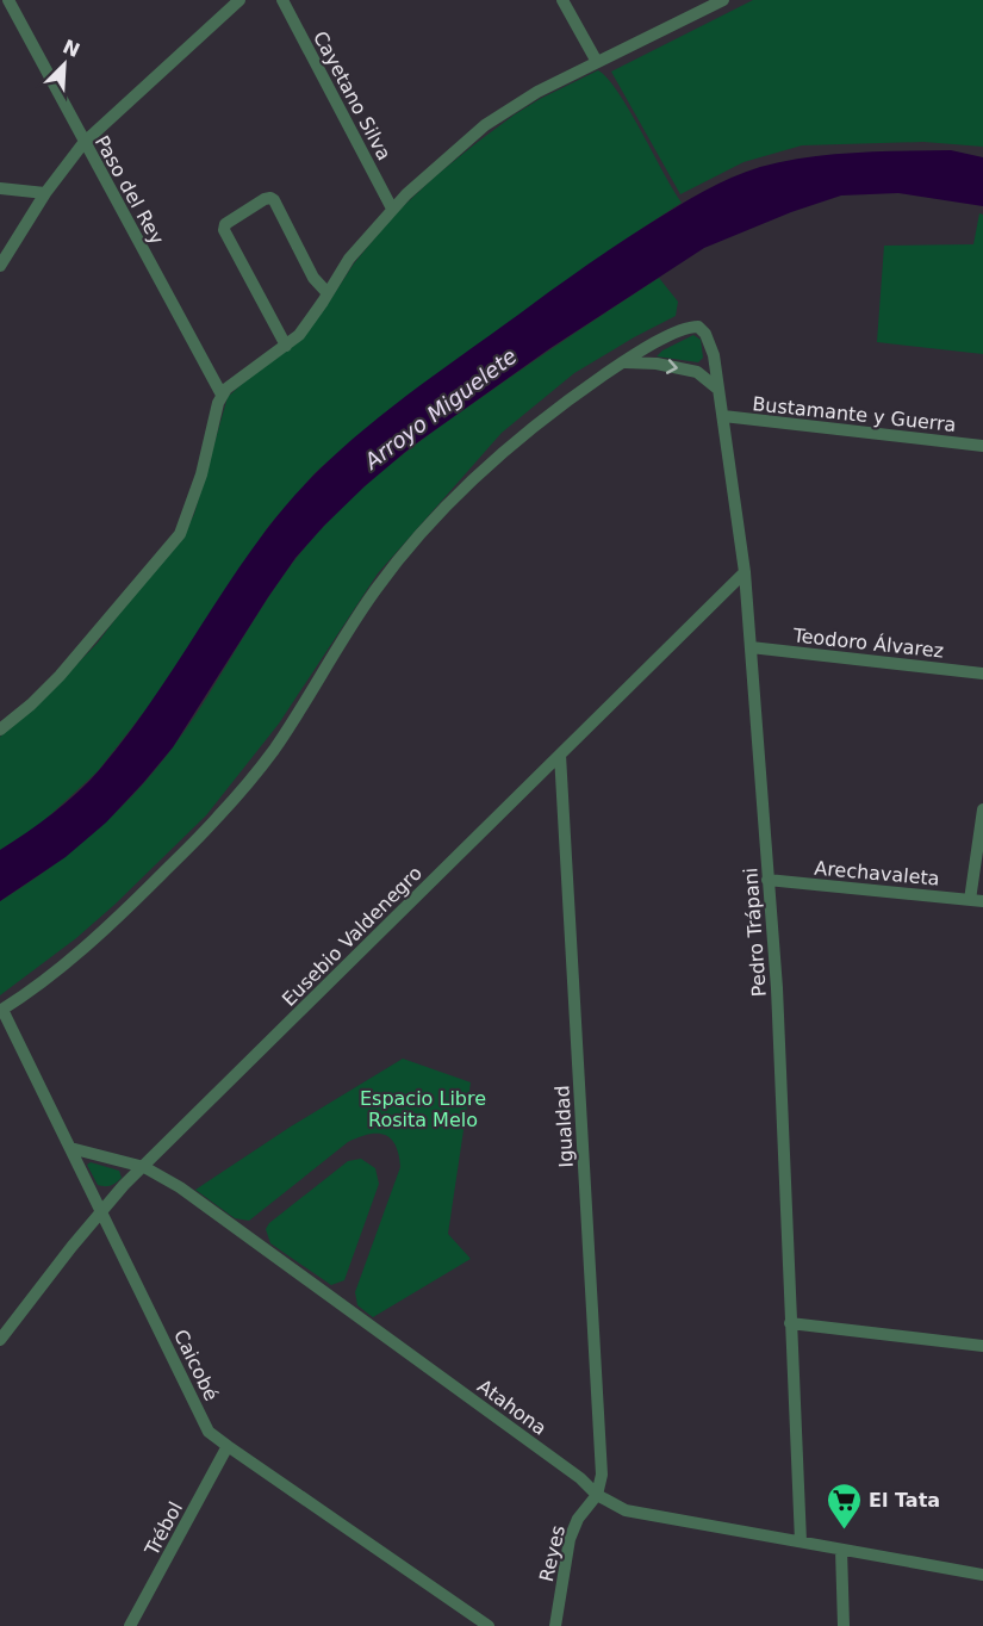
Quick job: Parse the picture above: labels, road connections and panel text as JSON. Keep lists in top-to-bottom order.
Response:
{
  "streets": {
    "street": [
      "Cayetano Silva",
      "Paso del Rey",
      "Bustamante y Guerra",
      "Teodoro Álvarez",
      "Arechavaleta",
      "Pedro Trápani",
      "Eusebio Valdenegro",
      "Igualdad",
      "Caicobé",
      "Atahona",
      "Trébol",
      "Reyes"
    ]
  },
  "crossings": [
    ["Bustamante y Guerra", "Pedro Trápani"],
    ["Teodoro Álvarez", "Pedro Trápani"],
    ["Arechavaleta", "Pedro Trápani"],
    ["Pedro Trápani", "Eusebio Valdenegro"],
    ["Pedro Trápani", "Atahona"],
    ["Eusebio Valdenegro", "Igualdad"],
    ["Eusebio Valdenegro", "Caicobé"],
    ["Eusebio Valdenegro", "Atahona"],
    ["Igualdad", "Atahona"],
    ["Igualdad", "Reyes"],
    ["Caicobé", "Atahona"],
    ["Caicobé", "Trébol"],
    ["Atahona", "Reyes"]
  ],
  "water": ["Arroyo Miguelete"],
  "parks": ["Espacio Libre Rosita Melo"],
  "places": {
    "supermarket": ["El Tata"]
  },
  "north": "top right"
}
